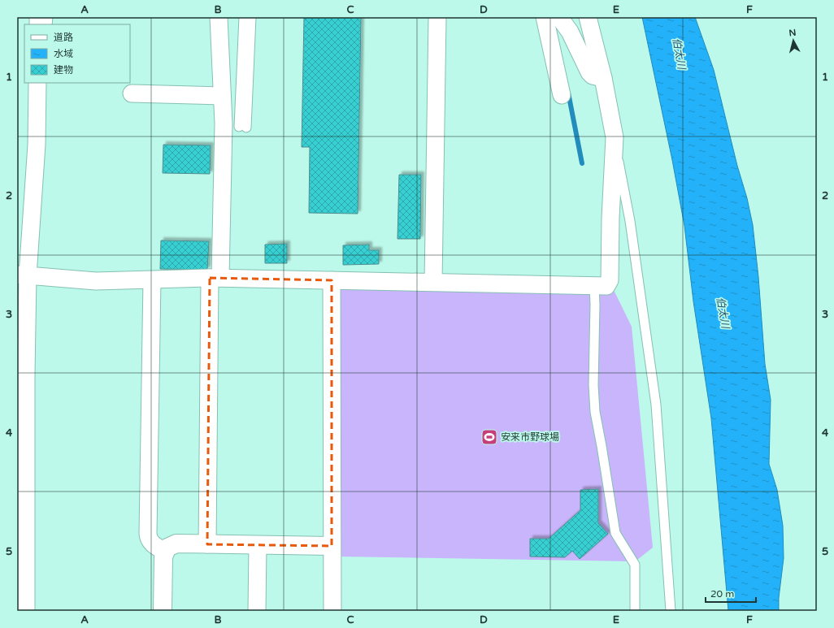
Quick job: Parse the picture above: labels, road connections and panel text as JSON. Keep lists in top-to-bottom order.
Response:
{
  "water": ["伯太川"],
  "places": {
    "sports": ["安来市野球場"]
  },
  "legend": ["道路", "水域", "建物"],
  "scale_bar": "20 m",
  "north": "top",
  "grid": {
    "columns": [
      "A",
      "B",
      "C",
      "D",
      "E",
      "F"
    ],
    "rows": [
      "1",
      "2",
      "3",
      "4",
      "5"
    ]
  }
}
